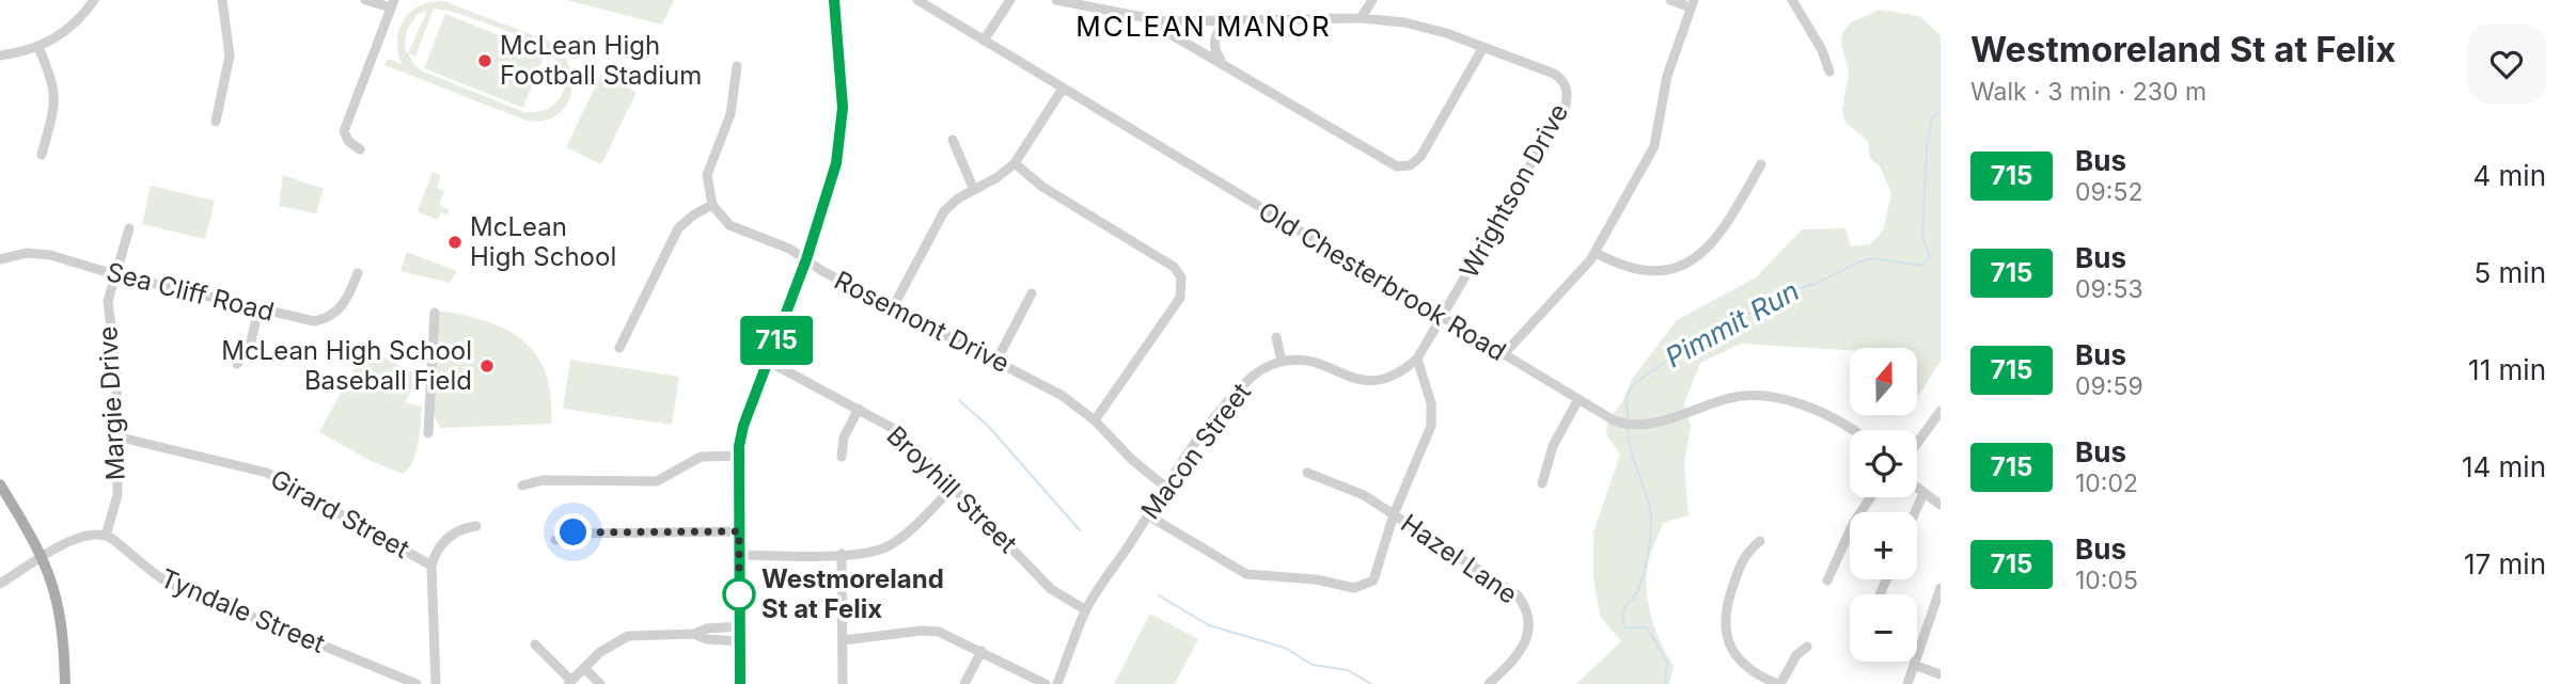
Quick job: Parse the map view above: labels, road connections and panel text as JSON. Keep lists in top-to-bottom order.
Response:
{
  "streets": {
    "street": [
      "Wrightson Drive",
      "Old Chesterbrook Road",
      "Sea Cliff Road",
      "Rosemont Drive",
      "Margie Drive",
      "Macon Street",
      "Broyhill Street",
      "Girard Street",
      "Hazel Lane",
      "Tyndale Street"
    ]
  },
  "crossings": [
    ["Wrightson Drive", "Old Chesterbrook Road"],
    ["Sea Cliff Road", "Margie Drive"],
    ["Rosemont Drive", "Macon Street"],
    ["Margie Drive", "Girard Street"],
    ["Margie Drive", "Tyndale Street"],
    ["Macon Street", "Broyhill Street"]
  ],
  "districts": ["MCLEAN MANOR"],
  "water": ["Pimmit Run"],
  "places": [
    "McLean High Football Stadium",
    "McLean High School",
    "McLean High School Baseball Field",
    "Westmoreland St at Felix"
  ],
  "lines": ["bus line 715"],
  "north": "top",
  "page": {
    "on_map": "715",
    "heading": ["Westmoreland St at Felix", "Walk · 3 min · 230 m"],
    "list": [
      {
        "mark": "715",
        "name": "Bus",
        "note": "09:52",
        "value": "4 min"
      },
      {
        "mark": "715",
        "name": "Bus",
        "note": "09:53",
        "value": "5 min"
      },
      {
        "mark": "715",
        "name": "Bus",
        "note": "09:59",
        "value": "11 min"
      },
      {
        "mark": "715",
        "name": "Bus",
        "note": "10:02",
        "value": "14 min"
      },
      {
        "mark": "715",
        "name": "Bus",
        "note": "10:05",
        "value": "17 min"
      }
    ],
    "map_buttons": ["+", "−"]
  }
}
